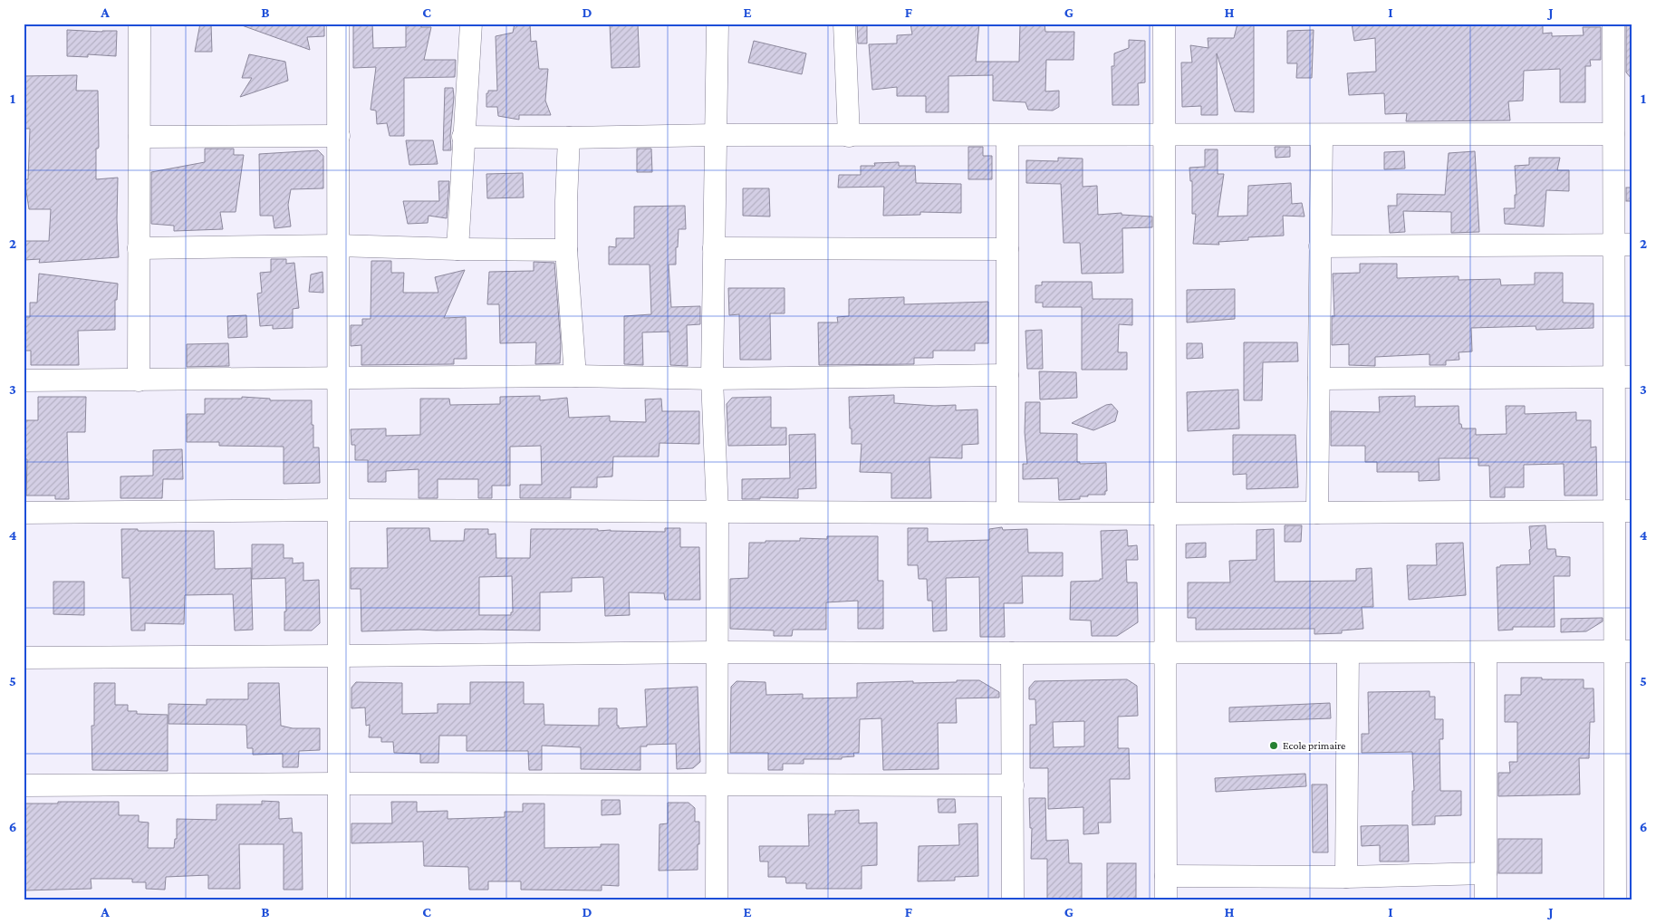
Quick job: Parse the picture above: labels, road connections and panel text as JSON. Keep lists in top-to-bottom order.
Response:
{
  "places": ["Ecole primaire"],
  "grid": {
    "columns": [
      "A",
      "B",
      "C",
      "D",
      "E",
      "F",
      "G",
      "H",
      "I",
      "J"
    ],
    "rows": [
      "1",
      "2",
      "3",
      "4",
      "5",
      "6"
    ]
  }
}
